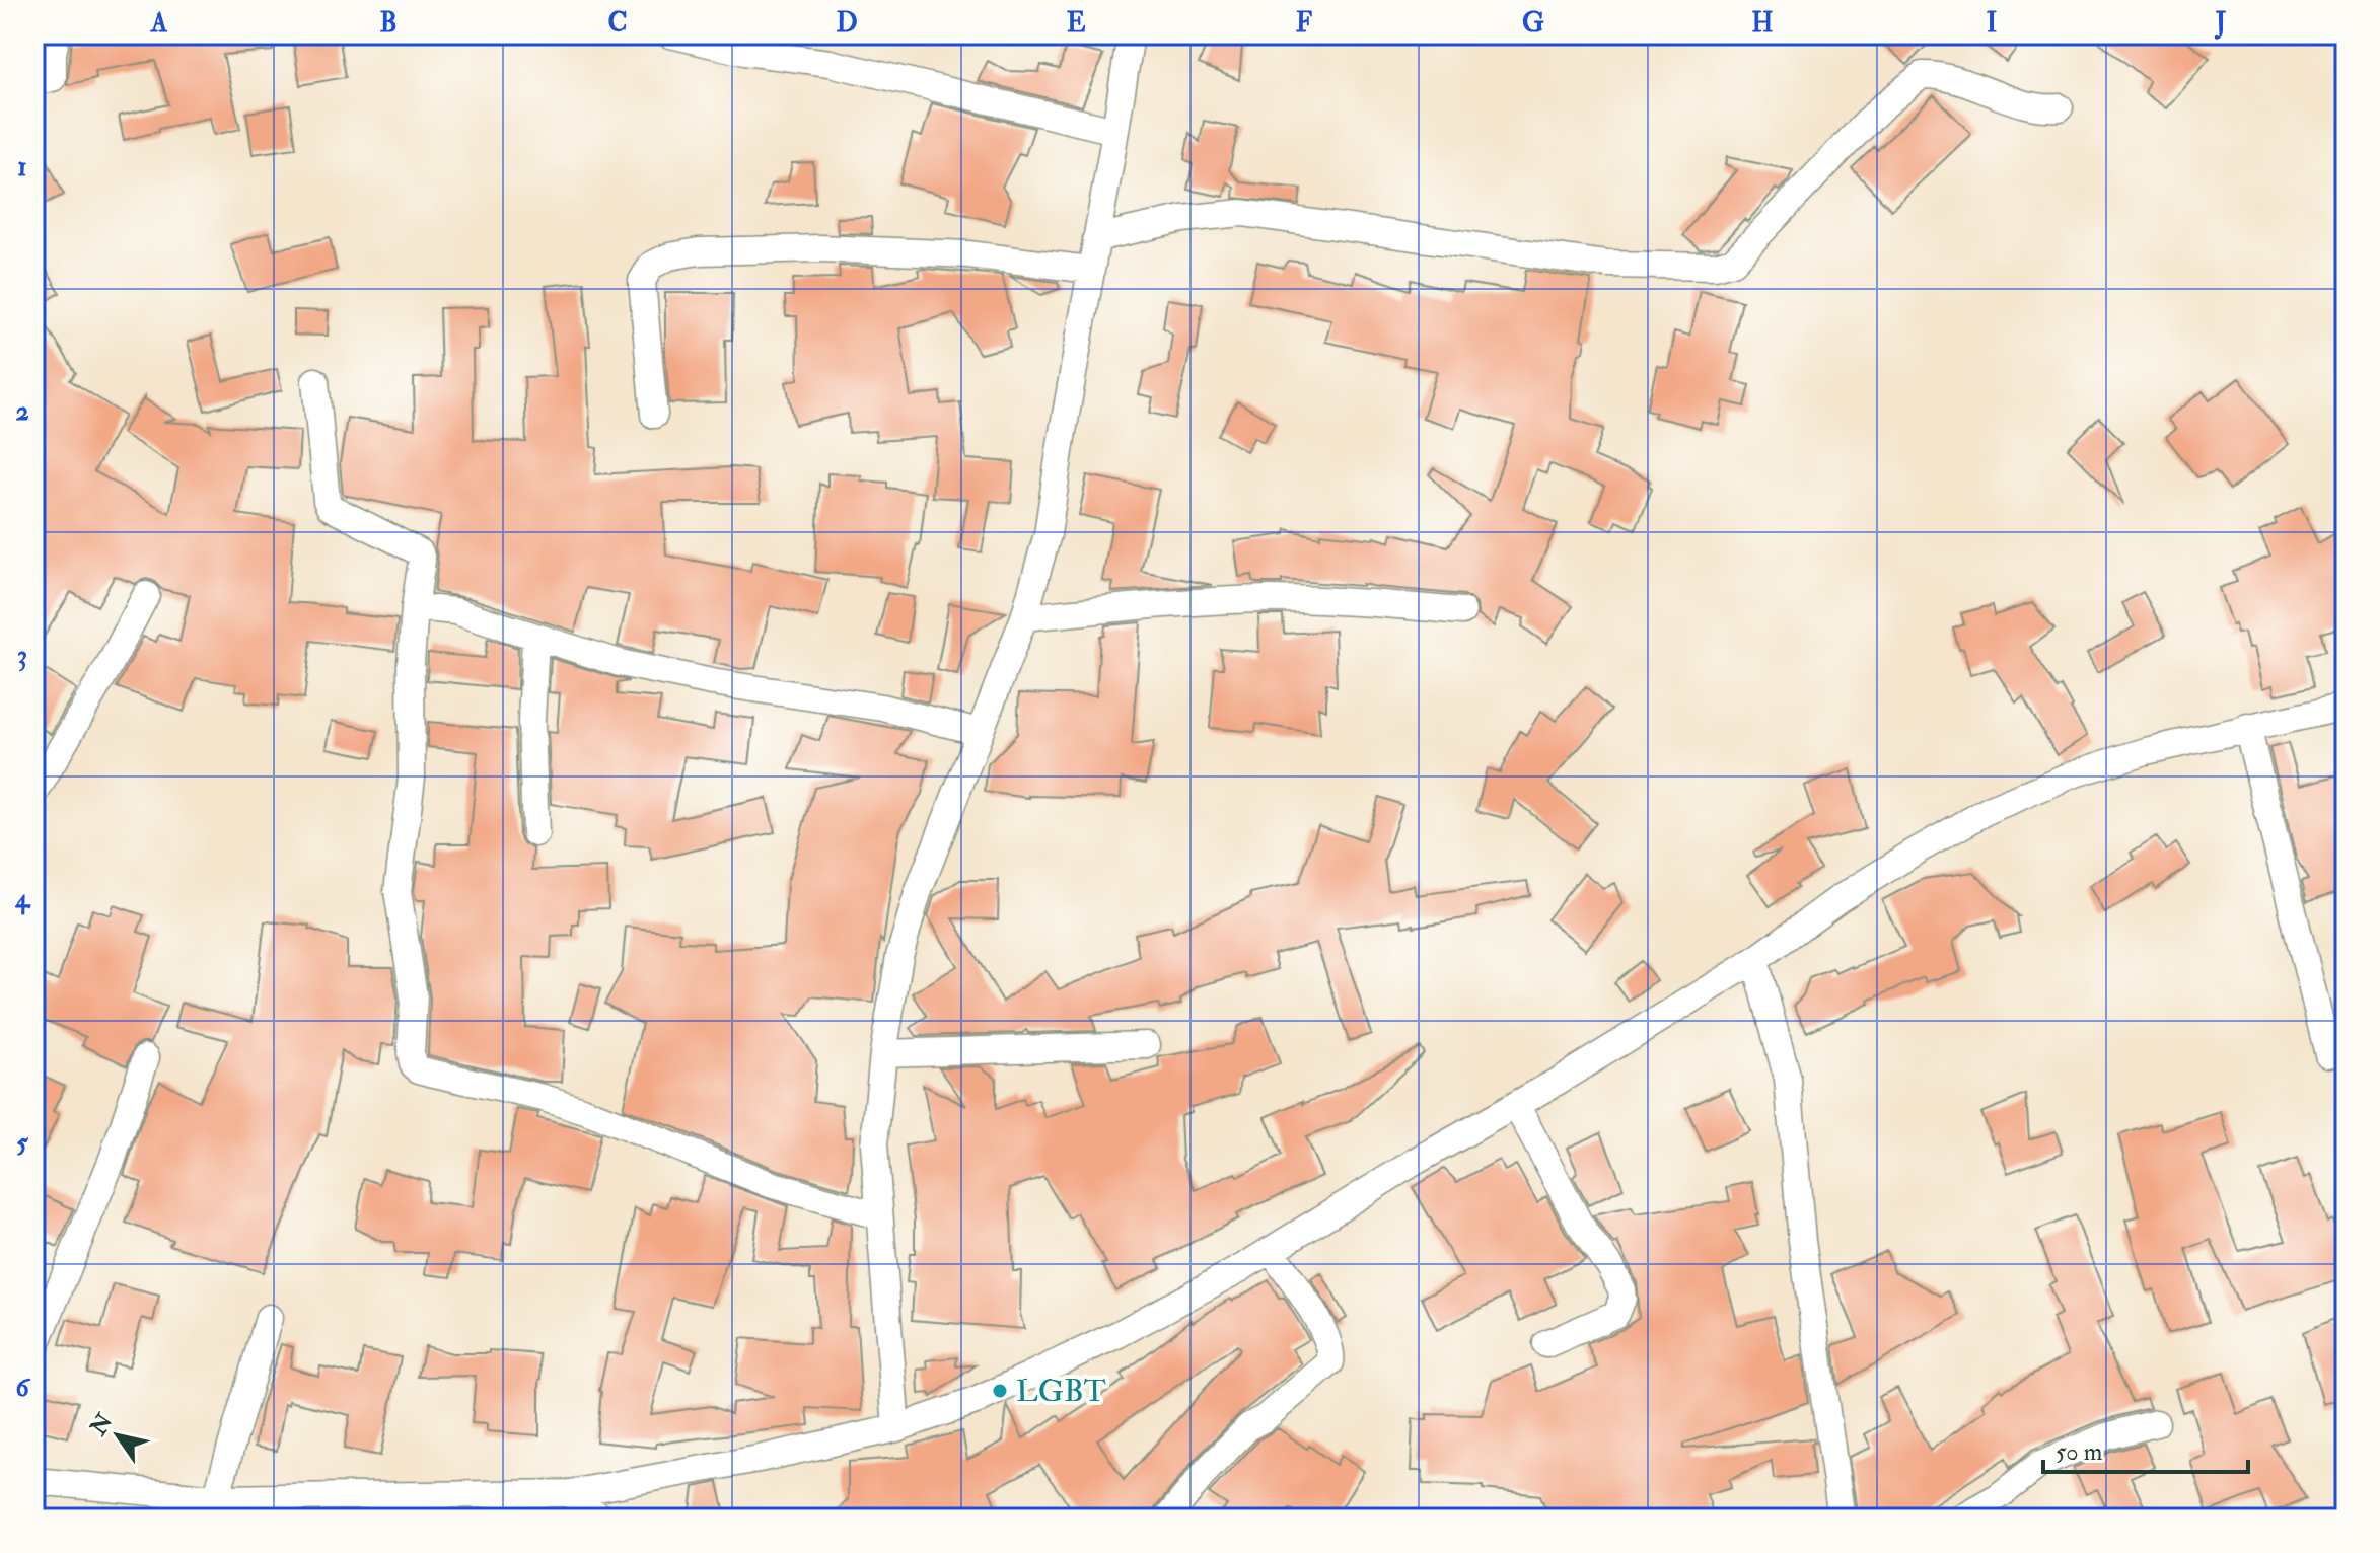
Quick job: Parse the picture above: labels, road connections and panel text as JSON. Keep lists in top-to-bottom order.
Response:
{
  "places": ["LGBT"],
  "scale_bar": "50 m",
  "north": "top left",
  "grid": {
    "columns": [
      "A",
      "B",
      "C",
      "D",
      "E",
      "F",
      "G",
      "H",
      "I",
      "J"
    ],
    "rows": [
      "1",
      "2",
      "3",
      "4",
      "5",
      "6"
    ]
  }
}
